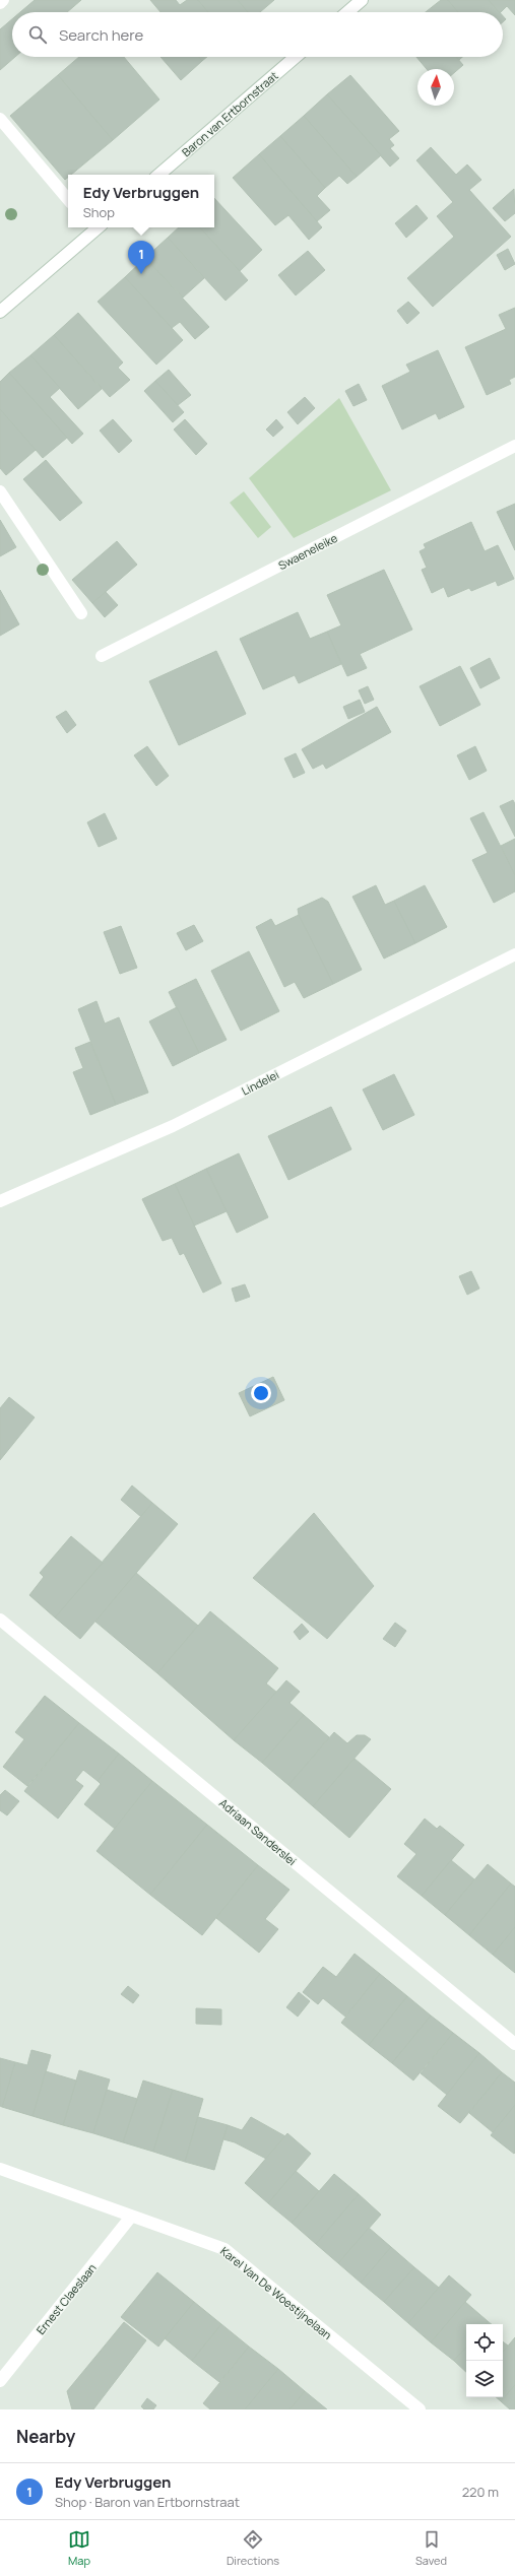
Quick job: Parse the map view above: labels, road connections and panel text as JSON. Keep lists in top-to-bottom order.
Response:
{
  "streets": {
    "street": [
      "Baron van Ertbornstraat",
      "Swaeneleike",
      "Lindelei",
      "Adriaan Sanderslei",
      "Karel Van De Woestijnelaan",
      "Ernest Claeslaan"
    ]
  },
  "crossings": [
    ["Karel Van De Woestijnelaan", "Ernest Claeslaan"]
  ],
  "north": "top",
  "page": {
    "search": "Search here",
    "popup": ["Edy Verbruggen", "Shop"],
    "pins": "1",
    "heading": "Nearby",
    "list": [
      {
        "mark": "1",
        "name": "Edy Verbruggen",
        "note": "Shop · Baron van Ertbornstraat",
        "value": "220 m"
      }
    ],
    "nav": ["Map", "Directions", "Saved"]
  }
}
